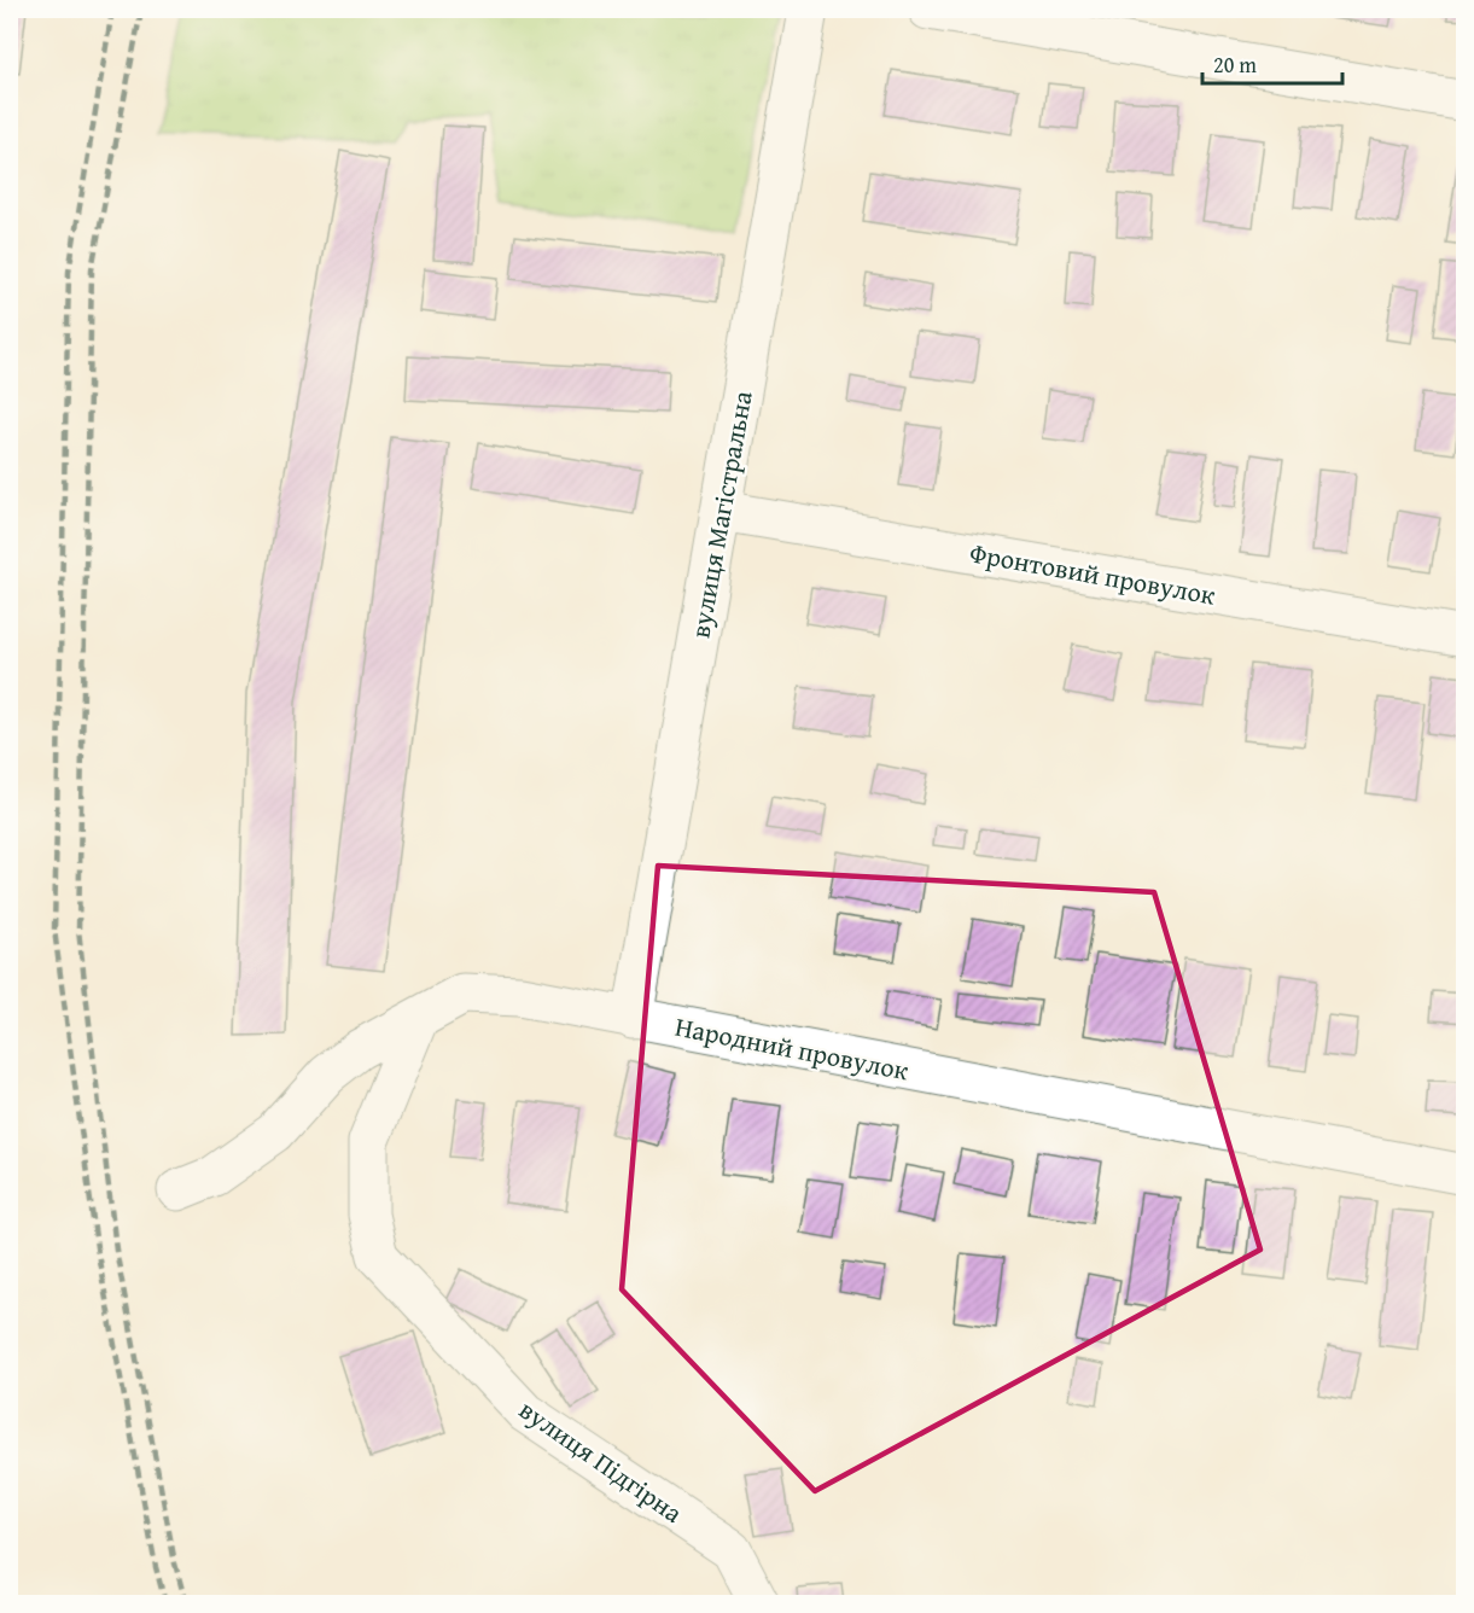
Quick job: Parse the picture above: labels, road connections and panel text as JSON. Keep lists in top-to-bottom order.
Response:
{
  "streets": {
    "street": [
      "вулиця Магістральна",
      "Фронтовий провулок",
      "Народний провулок",
      "вулиця Підгірна"
    ]
  },
  "crossings": [
    ["вулиця Магістральна", "Фронтовий провулок"],
    ["вулиця Магістральна", "Народний провулок"],
    ["Народний провулок", "вулиця Підгірна"]
  ],
  "scale_bar": "20 m"
}
